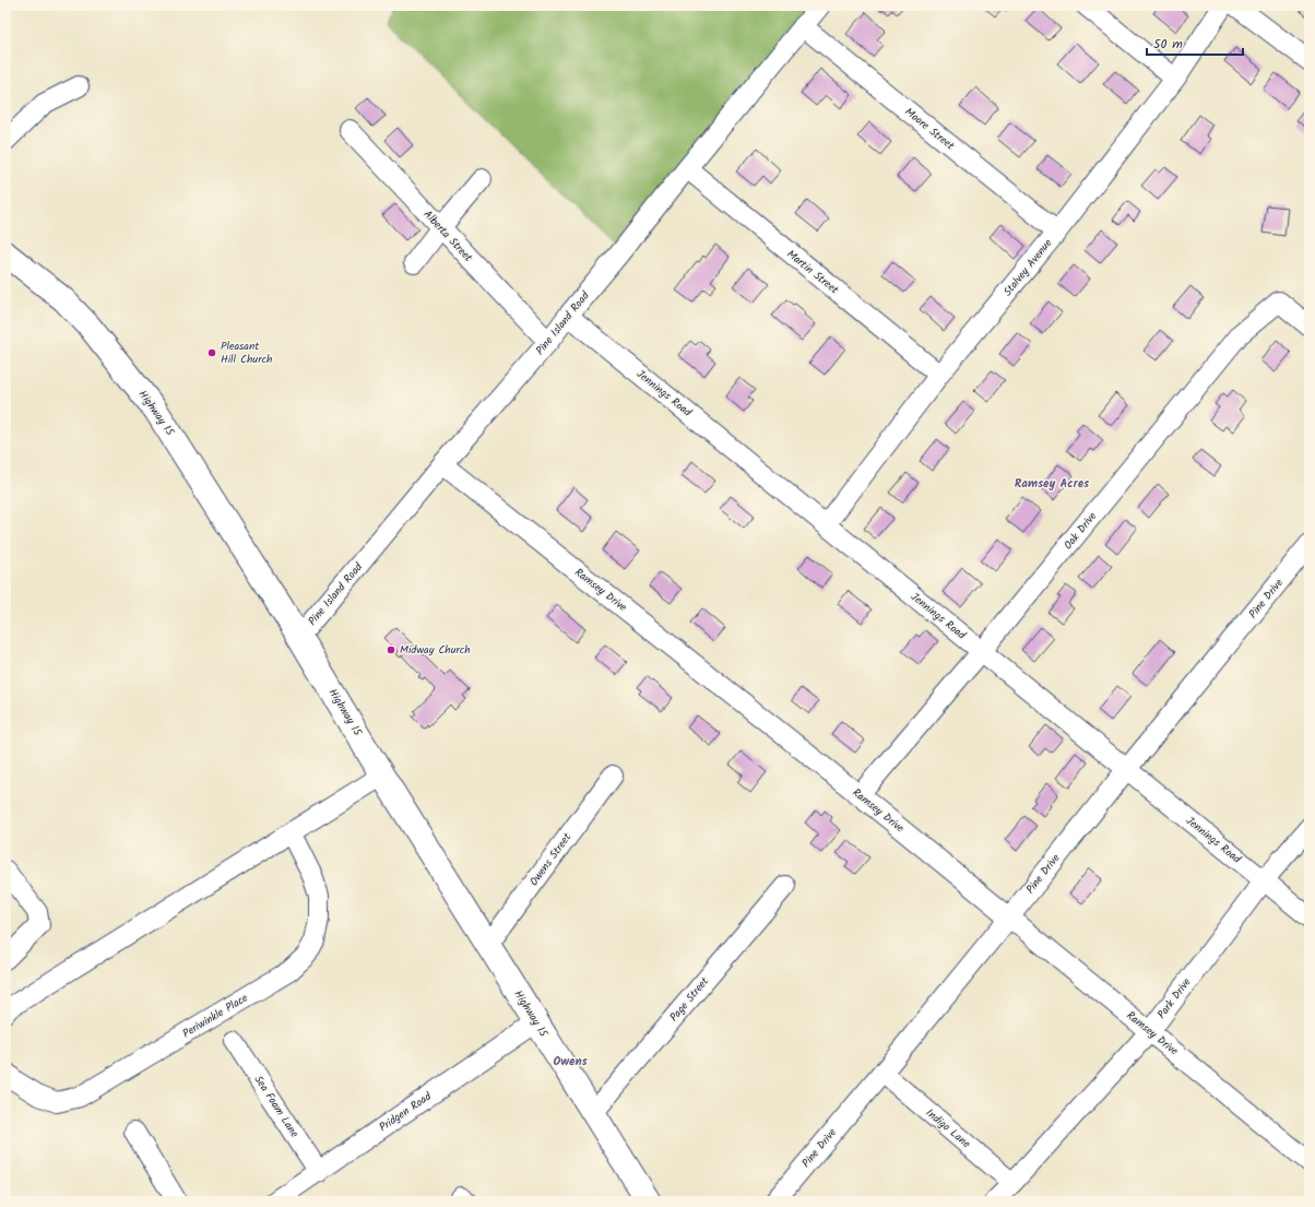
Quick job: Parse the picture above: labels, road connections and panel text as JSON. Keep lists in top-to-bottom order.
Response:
{
  "streets": {
    "main road": ["Highway 15"],
    "street": [
      "Moore Street",
      "Alberta Street",
      "Stalvey Avenue",
      "Martin Street",
      "Pine Island Road",
      "Jennings Road",
      "Oak Drive",
      "Ramsey Drive",
      "Pine Drive",
      "Owens Street",
      "Park Drive",
      "Page Street",
      "Periwinkle Place",
      "Sea Foam Lane",
      "Pridgen Road",
      "Indigo Lane"
    ]
  },
  "crossings": [
    ["Moore Street", "Stalvey Avenue"],
    ["Moore Street", "Pine Island Road"],
    ["Alberta Street", "Pine Island Road"],
    ["Stalvey Avenue", "Martin Street"],
    ["Stalvey Avenue", "Jennings Road"],
    ["Martin Street", "Pine Island Road"],
    ["Pine Island Road", "Jennings Road"],
    ["Pine Island Road", "Highway 15"],
    ["Pine Island Road", "Ramsey Drive"],
    ["Jennings Road", "Oak Drive"],
    ["Jennings Road", "Pine Drive"],
    ["Jennings Road", "Park Drive"],
    ["Highway 15", "Owens Street"],
    ["Highway 15", "Page Street"],
    ["Highway 15", "Pridgen Road"],
    ["Oak Drive", "Ramsey Drive"],
    ["Ramsey Drive", "Pine Drive"],
    ["Ramsey Drive", "Park Drive"],
    ["Pine Drive", "Indigo Lane"],
    ["Park Drive", "Indigo Lane"],
    ["Sea Foam Lane", "Pridgen Road"]
  ],
  "districts": ["Ramsey Acres", "Owens"],
  "places": ["Pleasant Hill Church", "Midway Church"],
  "scale_bar": "50 m"
}
